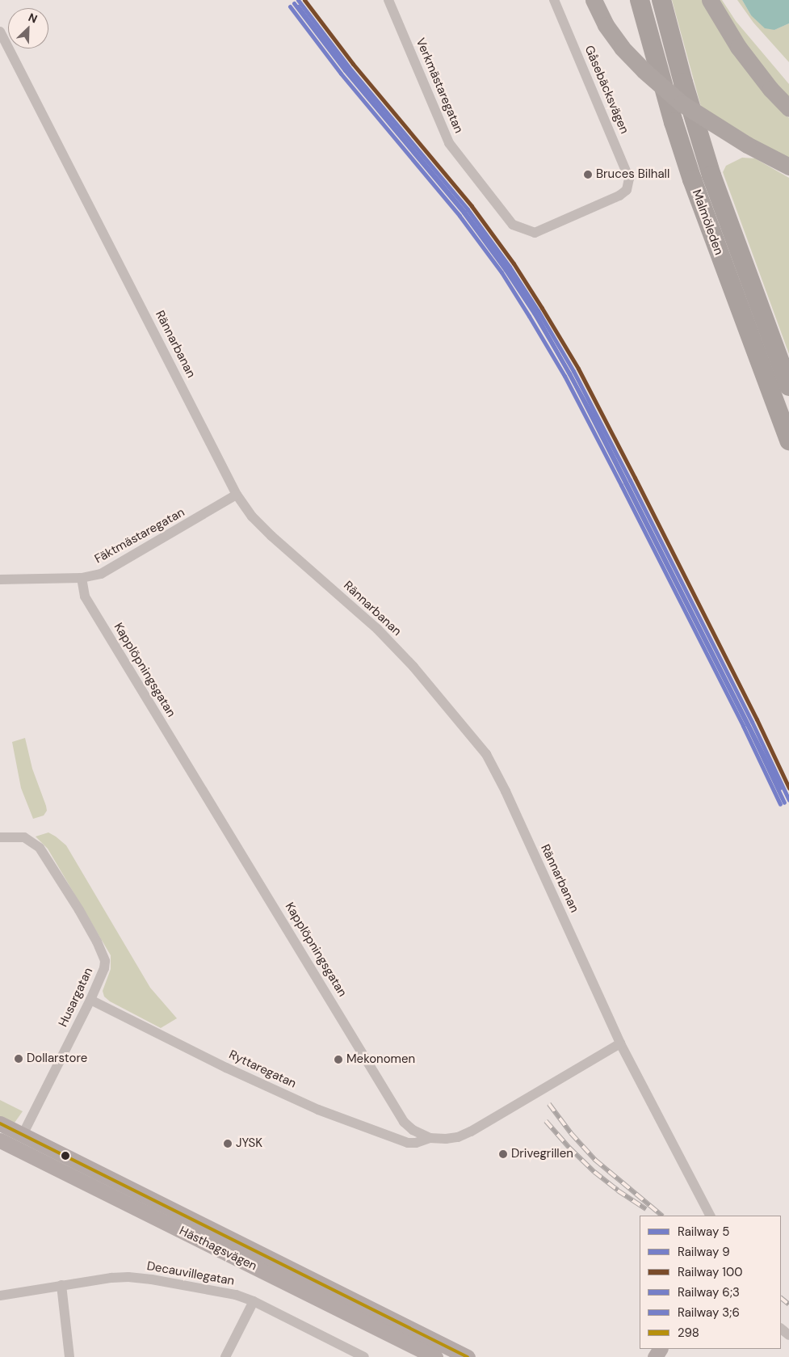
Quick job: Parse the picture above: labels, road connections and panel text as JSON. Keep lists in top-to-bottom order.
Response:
{
  "streets": {
    "highway": ["Malmöleden"],
    "main road": ["Hästhagsvägen"],
    "street": [
      "Verkmästaregatan",
      "Gåsebäcksvägen",
      "Rännarbanan",
      "Fäktmästaregatan",
      "Kapplöpningsgatan",
      "Husargatan",
      "Ryttaregatan",
      "Decauvillegatan"
    ]
  },
  "crossings": [
    ["Verkmästaregatan", "Gåsebäcksvägen"],
    ["Rännarbanan", "Fäktmästaregatan"],
    ["Rännarbanan", "Kapplöpningsgatan"],
    ["Fäktmästaregatan", "Kapplöpningsgatan"],
    ["Kapplöpningsgatan", "Ryttaregatan"],
    ["Husargatan", "Ryttaregatan"],
    ["Husargatan", "Hästhagsvägen"]
  ],
  "places": [
    "Bruces Bilhall",
    "Dollarstore",
    "Mekonomen",
    "JYSK",
    "Drivegrillen"
  ],
  "lines": [
    "rail line 5",
    "rail line 100",
    "rail line 9",
    "rail line 6;3",
    "rail line 3;6",
    "transit line 298"
  ],
  "legend": [
    "Railway 5",
    "Railway 9",
    "Railway 100",
    "Railway 6;3",
    "Railway 3;6",
    "298"
  ],
  "north": "top right"
}
